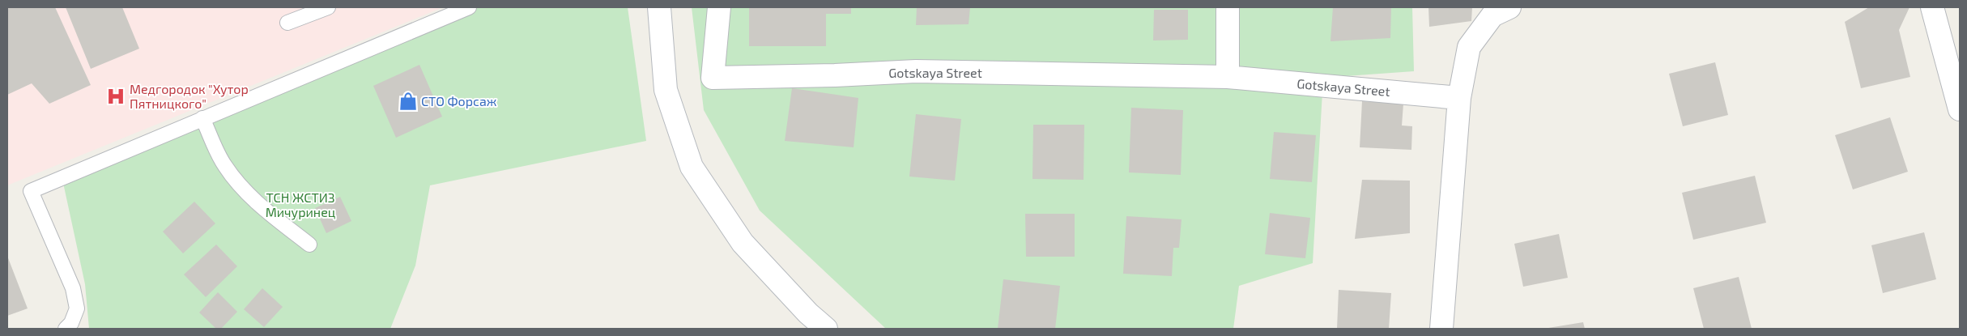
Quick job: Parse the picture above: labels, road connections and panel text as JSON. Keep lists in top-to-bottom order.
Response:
{
  "streets": {
    "street": ["Gotskaya Street"]
  },
  "parks": ["ТСН ЖСТИЗ Мичуринец"],
  "places": {
    "hospital": ["Медгородок \"Хутор Пятницкого\""],
    "shop": ["СТО Форсаж"]
  }
}
